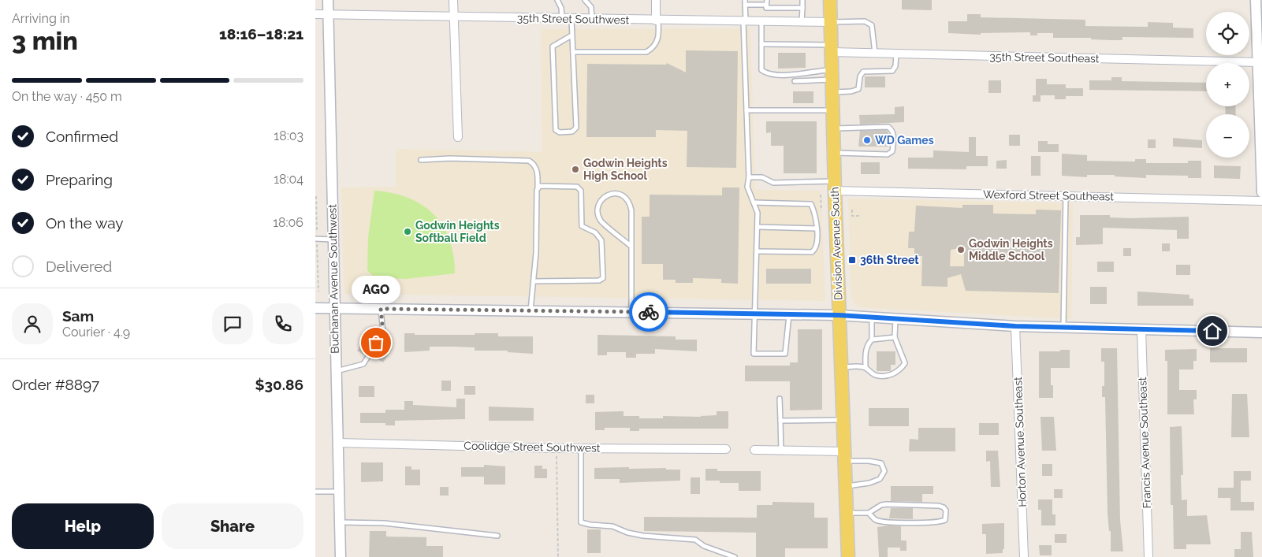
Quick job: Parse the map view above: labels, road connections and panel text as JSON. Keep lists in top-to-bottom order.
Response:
{
  "streets": {
    "main road": ["Division Avenue South"],
    "street": [
      "35th Street Southwest",
      "35th Street Southeast",
      "Wexford Street Southeast",
      "Buchanan Avenue Southwest",
      "Horton Avenue Southeast",
      "Francis Avenue Southeast",
      "Coolidge Street Southwest"
    ]
  },
  "crossings": [
    ["35th Street Southwest", "Division Avenue South"],
    ["35th Street Southwest", "Buchanan Avenue Southwest"],
    ["35th Street Southeast", "Division Avenue South"],
    ["Wexford Street Southeast", "Division Avenue South"],
    ["Buchanan Avenue Southwest", "Coolidge Street Southwest"]
  ],
  "places": {
    "other": [
      "WD Games",
      "Godwin Heights High School",
      "Godwin Heights Softball Field",
      "Godwin Heights Middle School",
      "AGO"
    ],
    "transit": ["36th Street"]
  },
  "page": {
    "heading": ["3 min", "Arriving in", "18:16–18:21"],
    "panel": [
      "Sam",
      "Courier · 4.9",
      "Order #8897",
      "$30.86"
    ],
    "map_buttons": ["+", "−"],
    "bar": "On the way · 450 m",
    "list": [
      ["Confirmed", "18:03"],
      ["Preparing", "18:04"],
      ["On the way", "18:06"],
      "Delivered"
    ],
    "bubble": "AGO",
    "buttons": ["Help", "Share"]
  }
}
